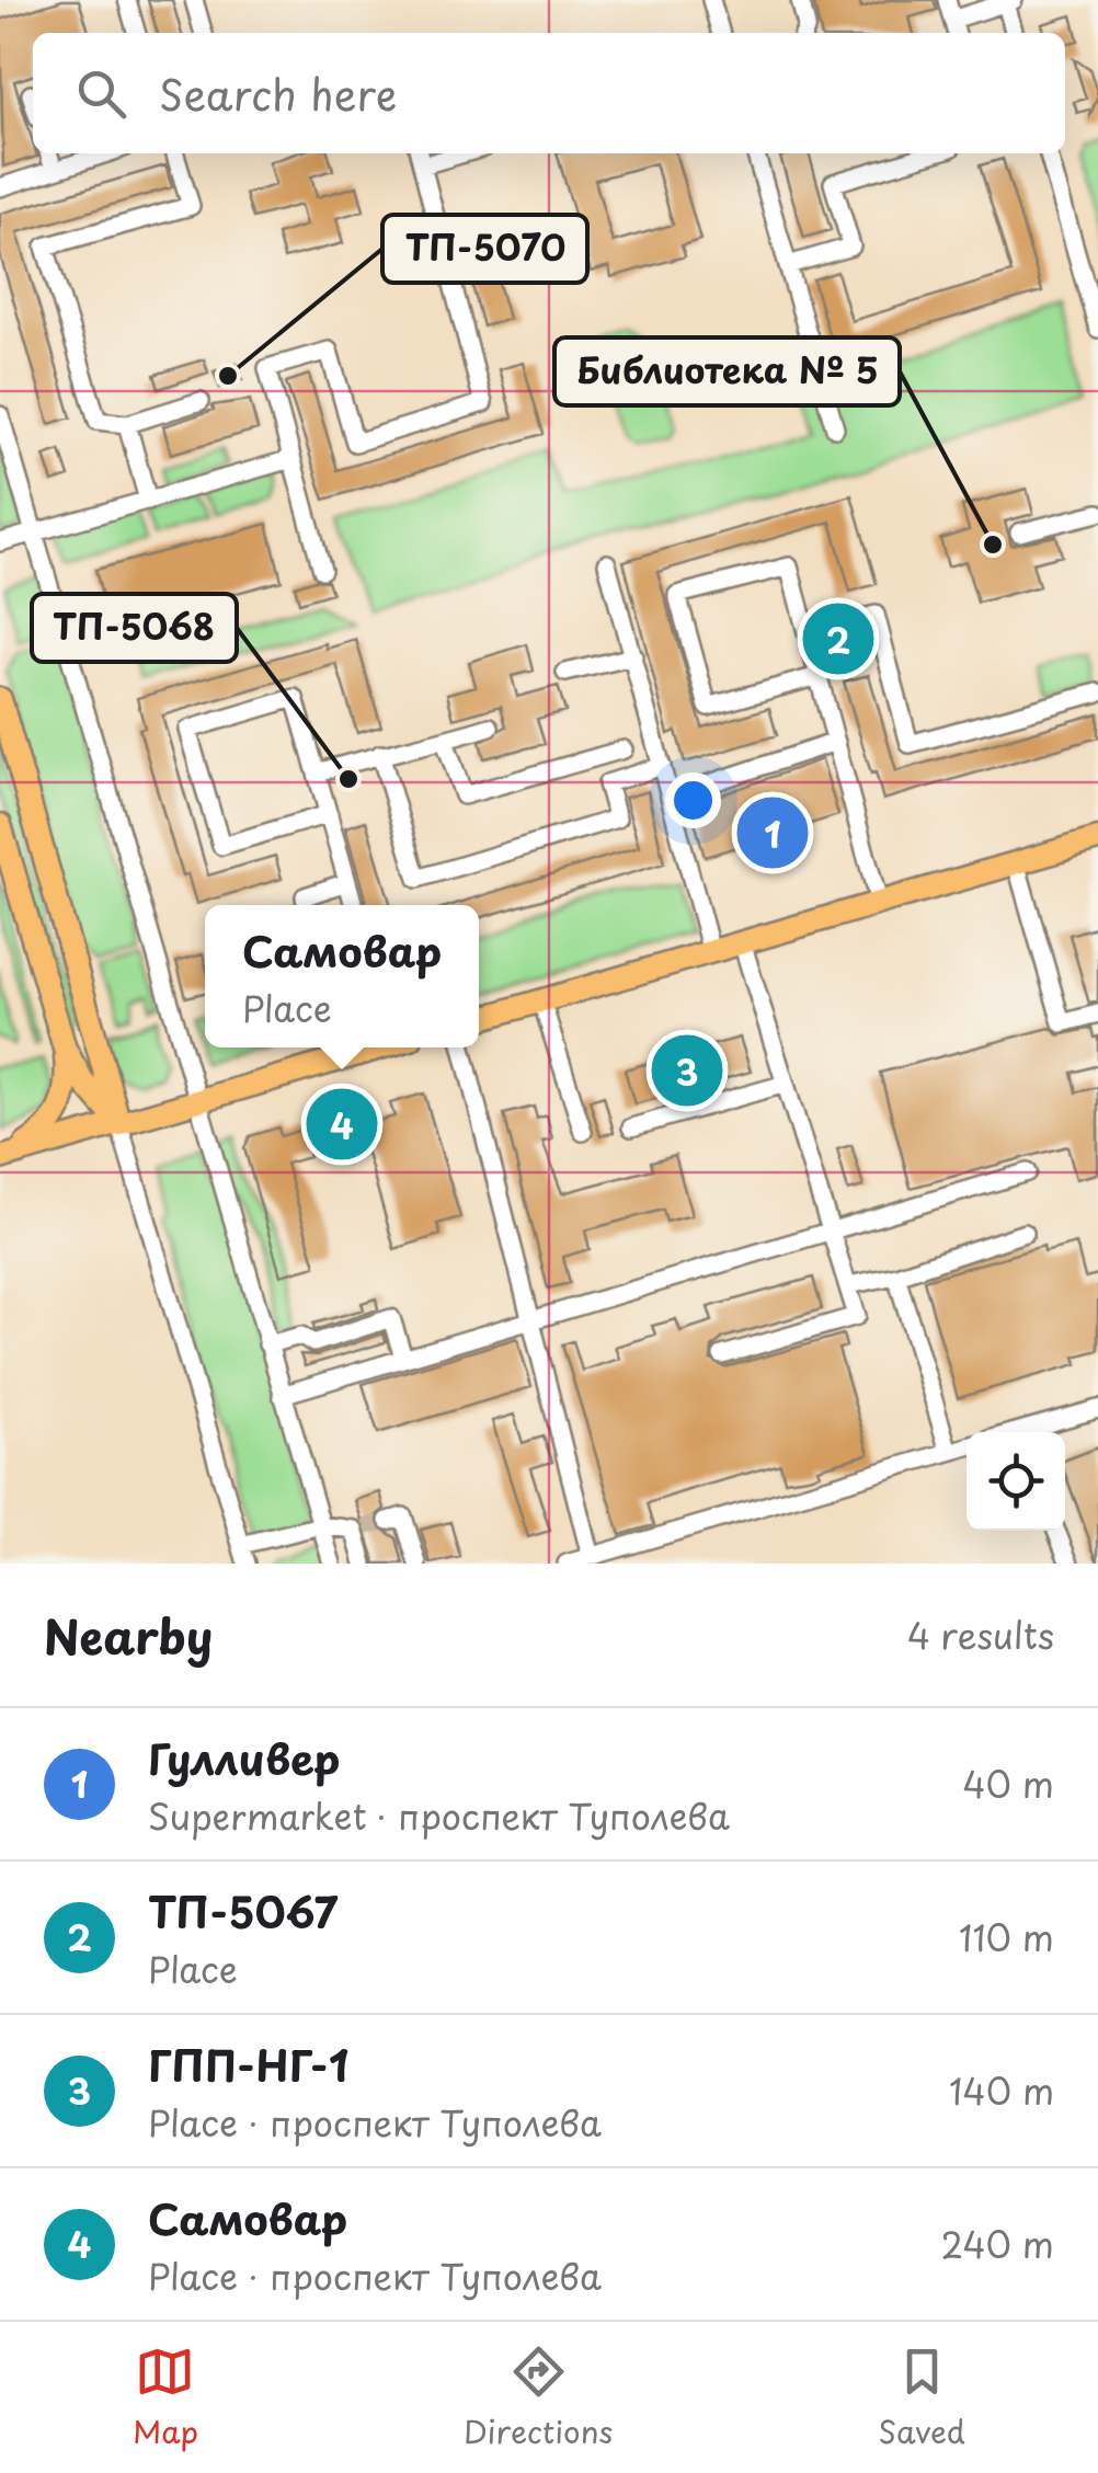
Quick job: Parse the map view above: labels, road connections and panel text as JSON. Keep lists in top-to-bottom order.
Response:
{
  "places": ["ТП-5070", "Библиотека № 5", "ТП-5068"],
  "page": {
    "search": "Search here",
    "pins": [
      "2",
      "1",
      "3",
      "4"
    ],
    "popup": ["Самовар", "Place"],
    "heading": ["Nearby", "4 results"],
    "list": [
      {
        "mark": "1",
        "name": "Гулливер",
        "note": "Supermarket · проспект Туполева",
        "value": "40 m"
      },
      {
        "mark": "2",
        "name": "ТП-5067",
        "note": "Place",
        "value": "110 m"
      },
      {
        "mark": "3",
        "name": "ГПП-НГ-1",
        "note": "Place · проспект Туполева",
        "value": "140 m"
      },
      {
        "mark": "4",
        "name": "Самовар",
        "note": "Place · проспект Туполева",
        "value": "240 m"
      }
    ],
    "nav": ["Map", "Directions", "Saved"]
  }
}
